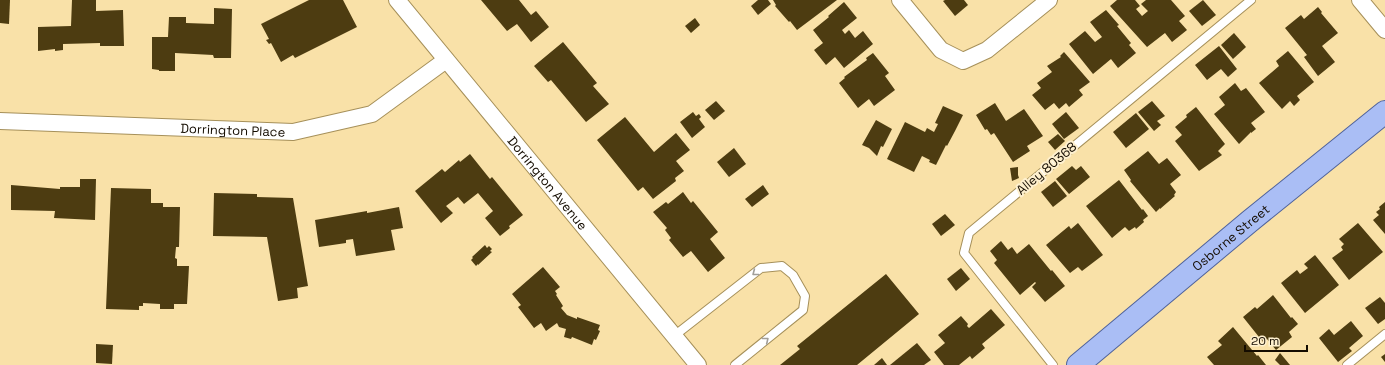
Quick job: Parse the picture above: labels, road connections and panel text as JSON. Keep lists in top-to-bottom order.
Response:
{
  "streets": {
    "main road": ["Osborne Street"],
    "street": ["Dorrington Place", "Dorrington Avenue"],
    "lane": ["Alley 80368"]
  },
  "crossings": [
    ["Dorrington Place", "Dorrington Avenue"]
  ],
  "scale_bar": "20 m"
}
